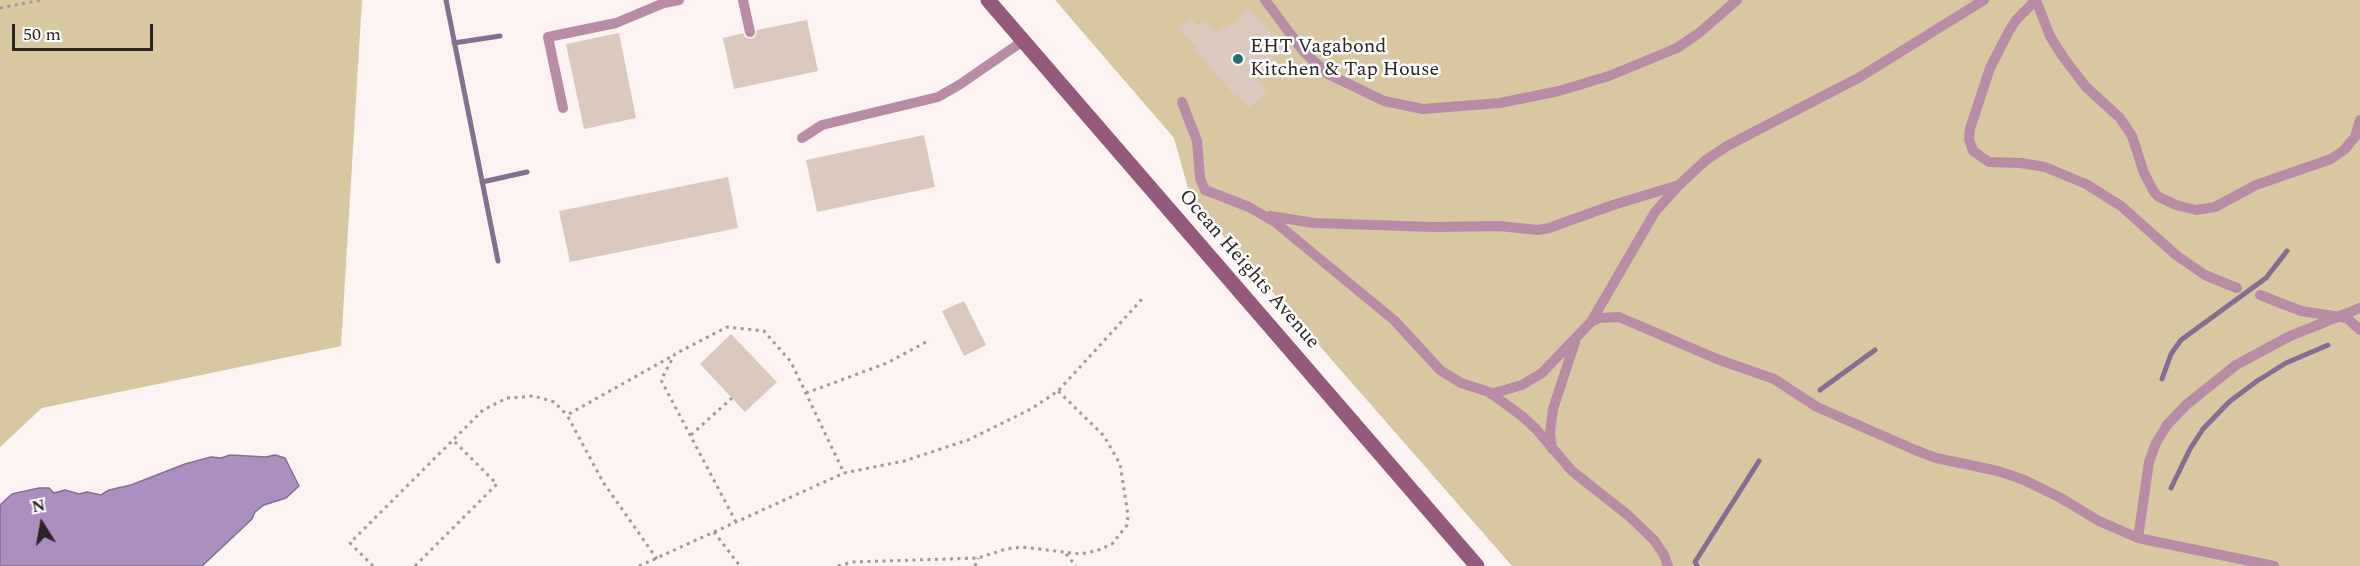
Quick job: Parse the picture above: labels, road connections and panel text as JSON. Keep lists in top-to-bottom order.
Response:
{
  "streets": {
    "main road": ["Ocean Heights Avenue"]
  },
  "places": ["EHT Vagabond Kitchen & Tap House"],
  "scale_bar": "50 m",
  "north": "top"
}
